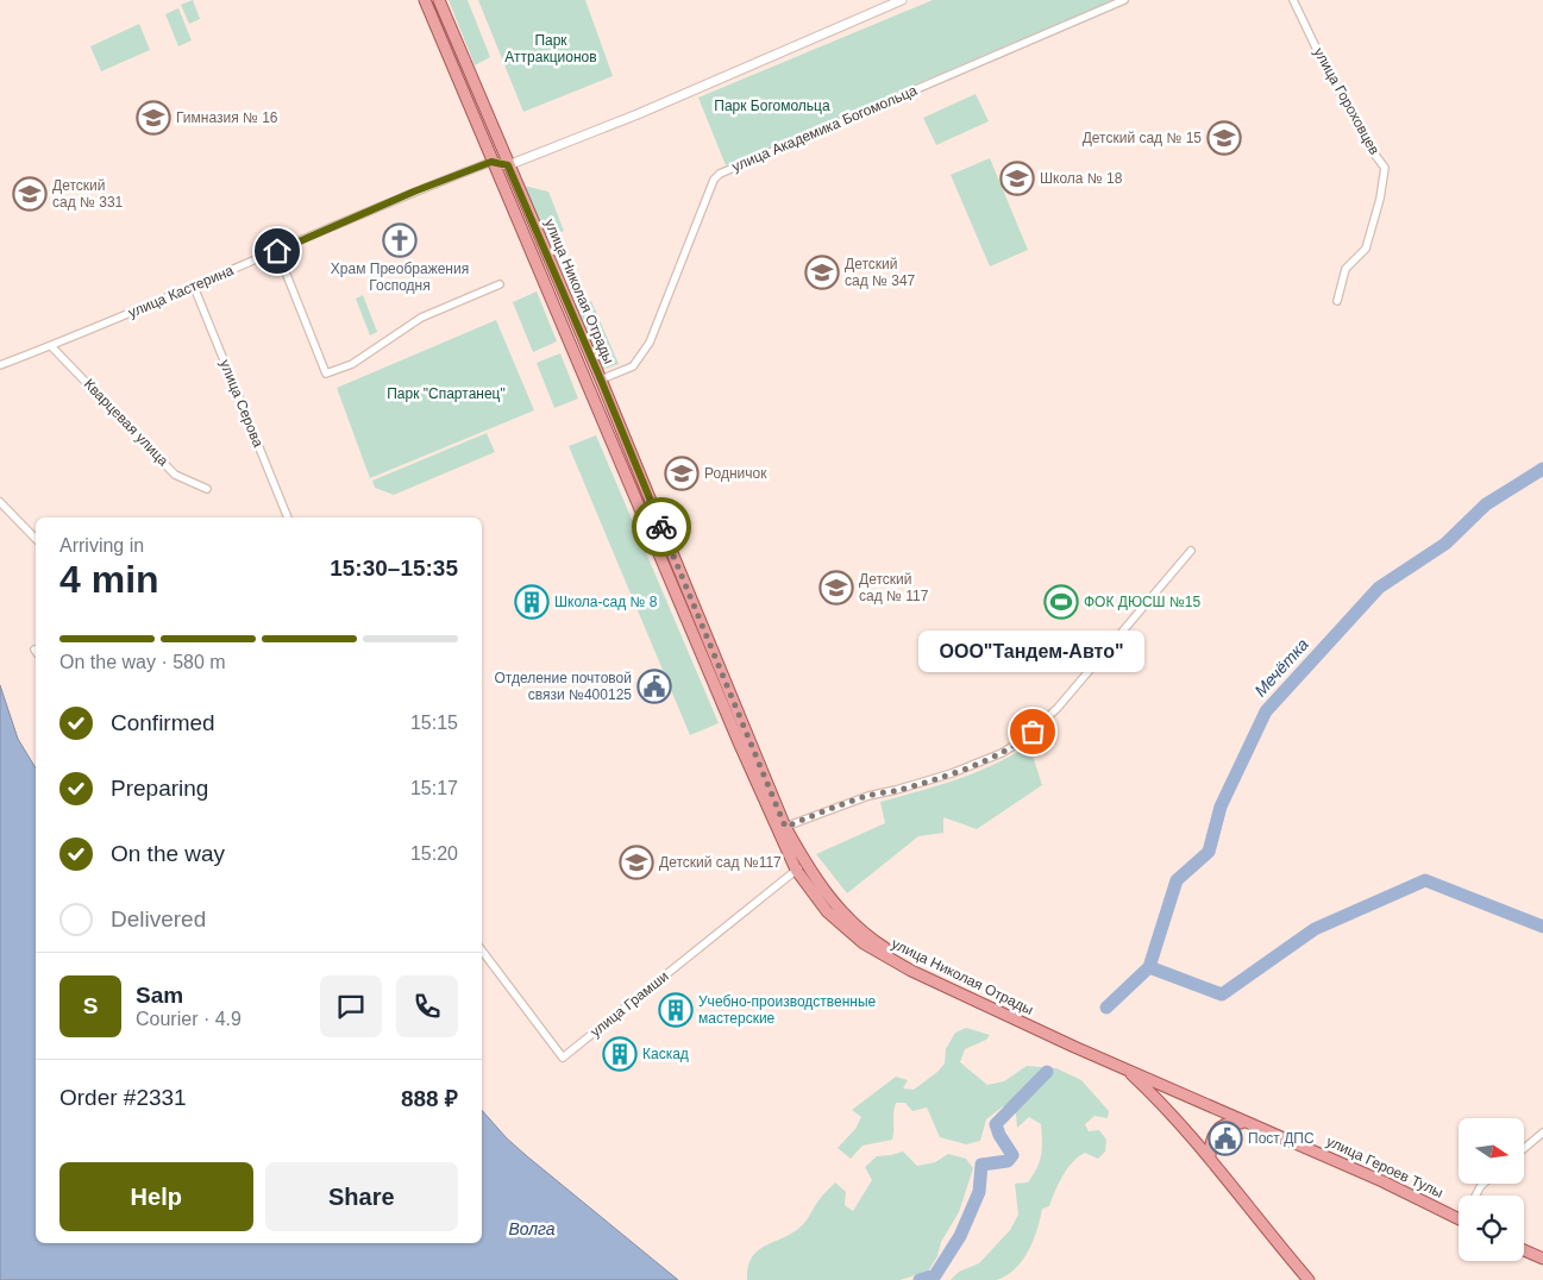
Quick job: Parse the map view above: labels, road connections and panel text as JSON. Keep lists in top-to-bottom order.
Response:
{
  "streets": {
    "main road": ["улица Николая Отрады", "улица Героев Тулы"],
    "street": [
      "улица Гороховцев",
      "улица Академика Богомольца",
      "улица Кастерина",
      "улица Серова",
      "Кварцевая улица",
      "улица Грамши"
    ]
  },
  "crossings": [
    ["улица Академика Богомольца", "улица Николая Отрады"],
    ["улица Кастерина", "улица Николая Отрады"],
    ["улица Кастерина", "улица Серова"],
    ["улица Кастерина", "Кварцевая улица"],
    ["улица Николая Отрады", "улица Грамши"],
    ["улица Николая Отрады", "улица Героев Тулы"]
  ],
  "water": ["Мечётка", "Волга"],
  "parks": ["Парк Аттракционов", "Парк Богомольца", "Парк \"Спартанец\""],
  "places": {
    "school or university": [
      "Гимназия № 16",
      "Детский сад № 15",
      "Школа № 18",
      "Детский сад № 331",
      "Детский сад № 347",
      "Родничок",
      "Детский сад № 117",
      "Детский сад №117"
    ],
    "church": ["Храм Преображения Господня"],
    "building": ["Школа-сад № 8", "Учебно-производственные мастерские", "Каскад"],
    "sports": ["ФОК ДЮСШ №15"],
    "public building": ["Отделение почтовой связи №400125", "Пост ДПС"],
    "other": ["ООО\"Тандем-Авто\""]
  },
  "north": "right",
  "page": {
    "heading": ["4 min", "Arriving in", "15:30–15:35"],
    "panel": [
      "Sam",
      "Courier · 4.9",
      "Order #2331",
      "888 ₽"
    ],
    "bar": "On the way · 580 m",
    "bubble": "ООО\"Тандем-Авто\"",
    "list": [
      ["Confirmed", "15:15"],
      ["Preparing", "15:17"],
      ["On the way", "15:20"],
      "Delivered"
    ],
    "round": "S",
    "buttons": ["Help", "Share"]
  }
}
